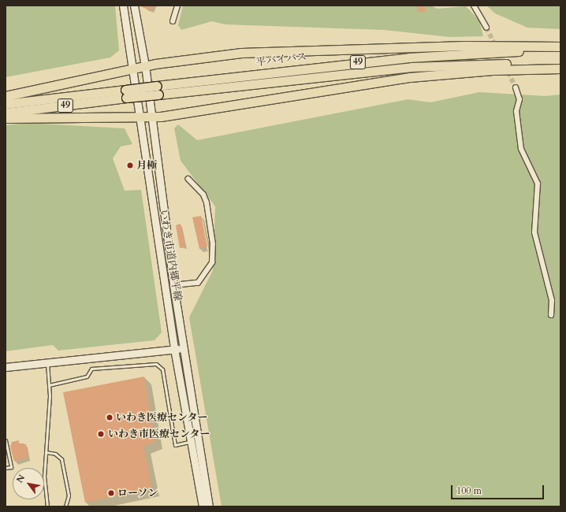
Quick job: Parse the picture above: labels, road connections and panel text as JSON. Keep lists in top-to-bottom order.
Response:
{
  "streets": {
    "highway": ["平バイパス", "49"],
    "street": ["いわき市道内郷平線"]
  },
  "places": [
    "月極",
    "いわき医療センター",
    "いわき市医療センター",
    "ローソン"
  ],
  "scale_bar": "100 m",
  "north": "top left"
}
